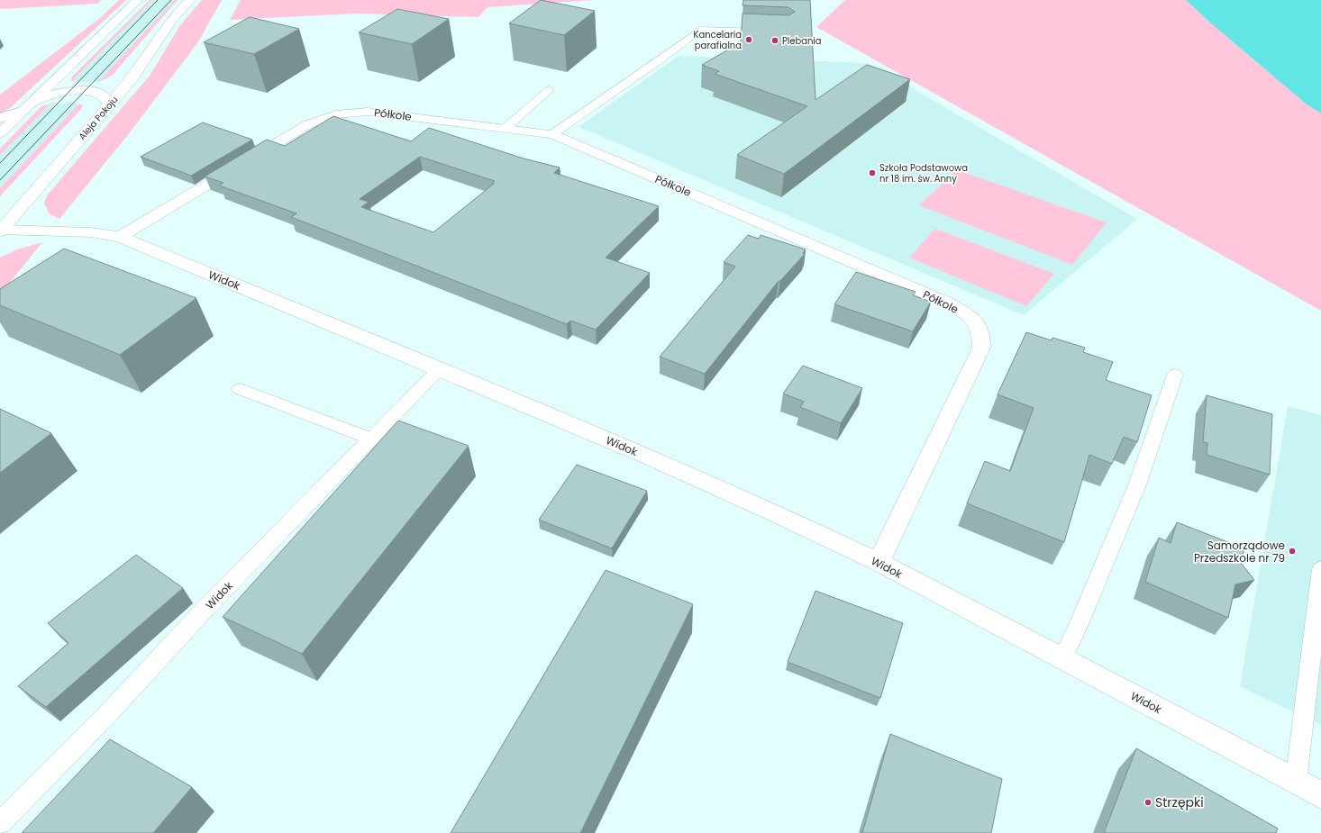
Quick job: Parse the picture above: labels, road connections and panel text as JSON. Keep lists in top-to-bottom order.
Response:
{
  "streets": {
    "street": ["Półkole", "Aleja Pokoju", "Widok"]
  },
  "crossings": [
    ["Półkole", "Widok"],
    ["Aleja Pokoju", "Widok"]
  ],
  "places": [
    "Kancelaria parafialna",
    "Plebania",
    "Szkoła Podstawowa nr 18 im. św. Anny",
    "Samorządowe Przedszkole nr 79",
    "Strzępki"
  ]
}
